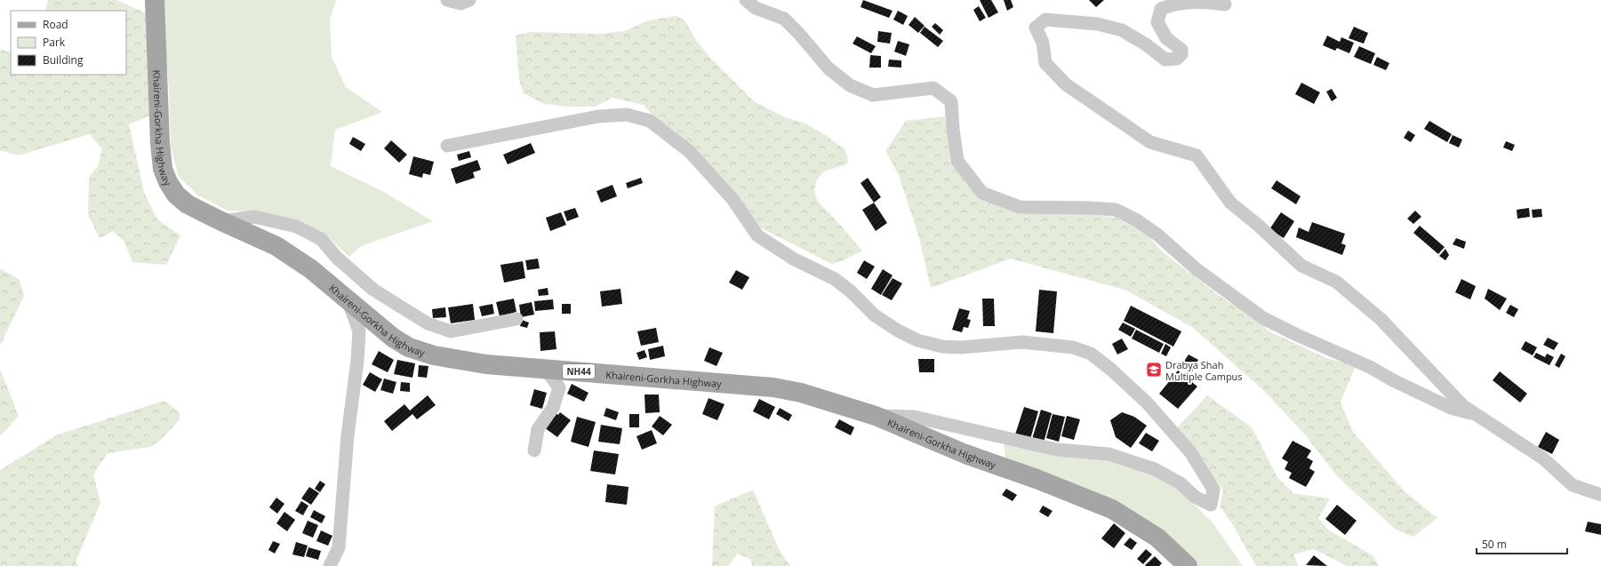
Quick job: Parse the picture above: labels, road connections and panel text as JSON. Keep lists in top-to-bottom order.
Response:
{
  "streets": {
    "main road": ["Khaireni-Gorkha Highway", "NH44"]
  },
  "places": {
    "school or university": ["Drabya Shah Multiple Campus"]
  },
  "legend": ["Road", "Park", "Building"],
  "scale_bar": "50 m"
}
